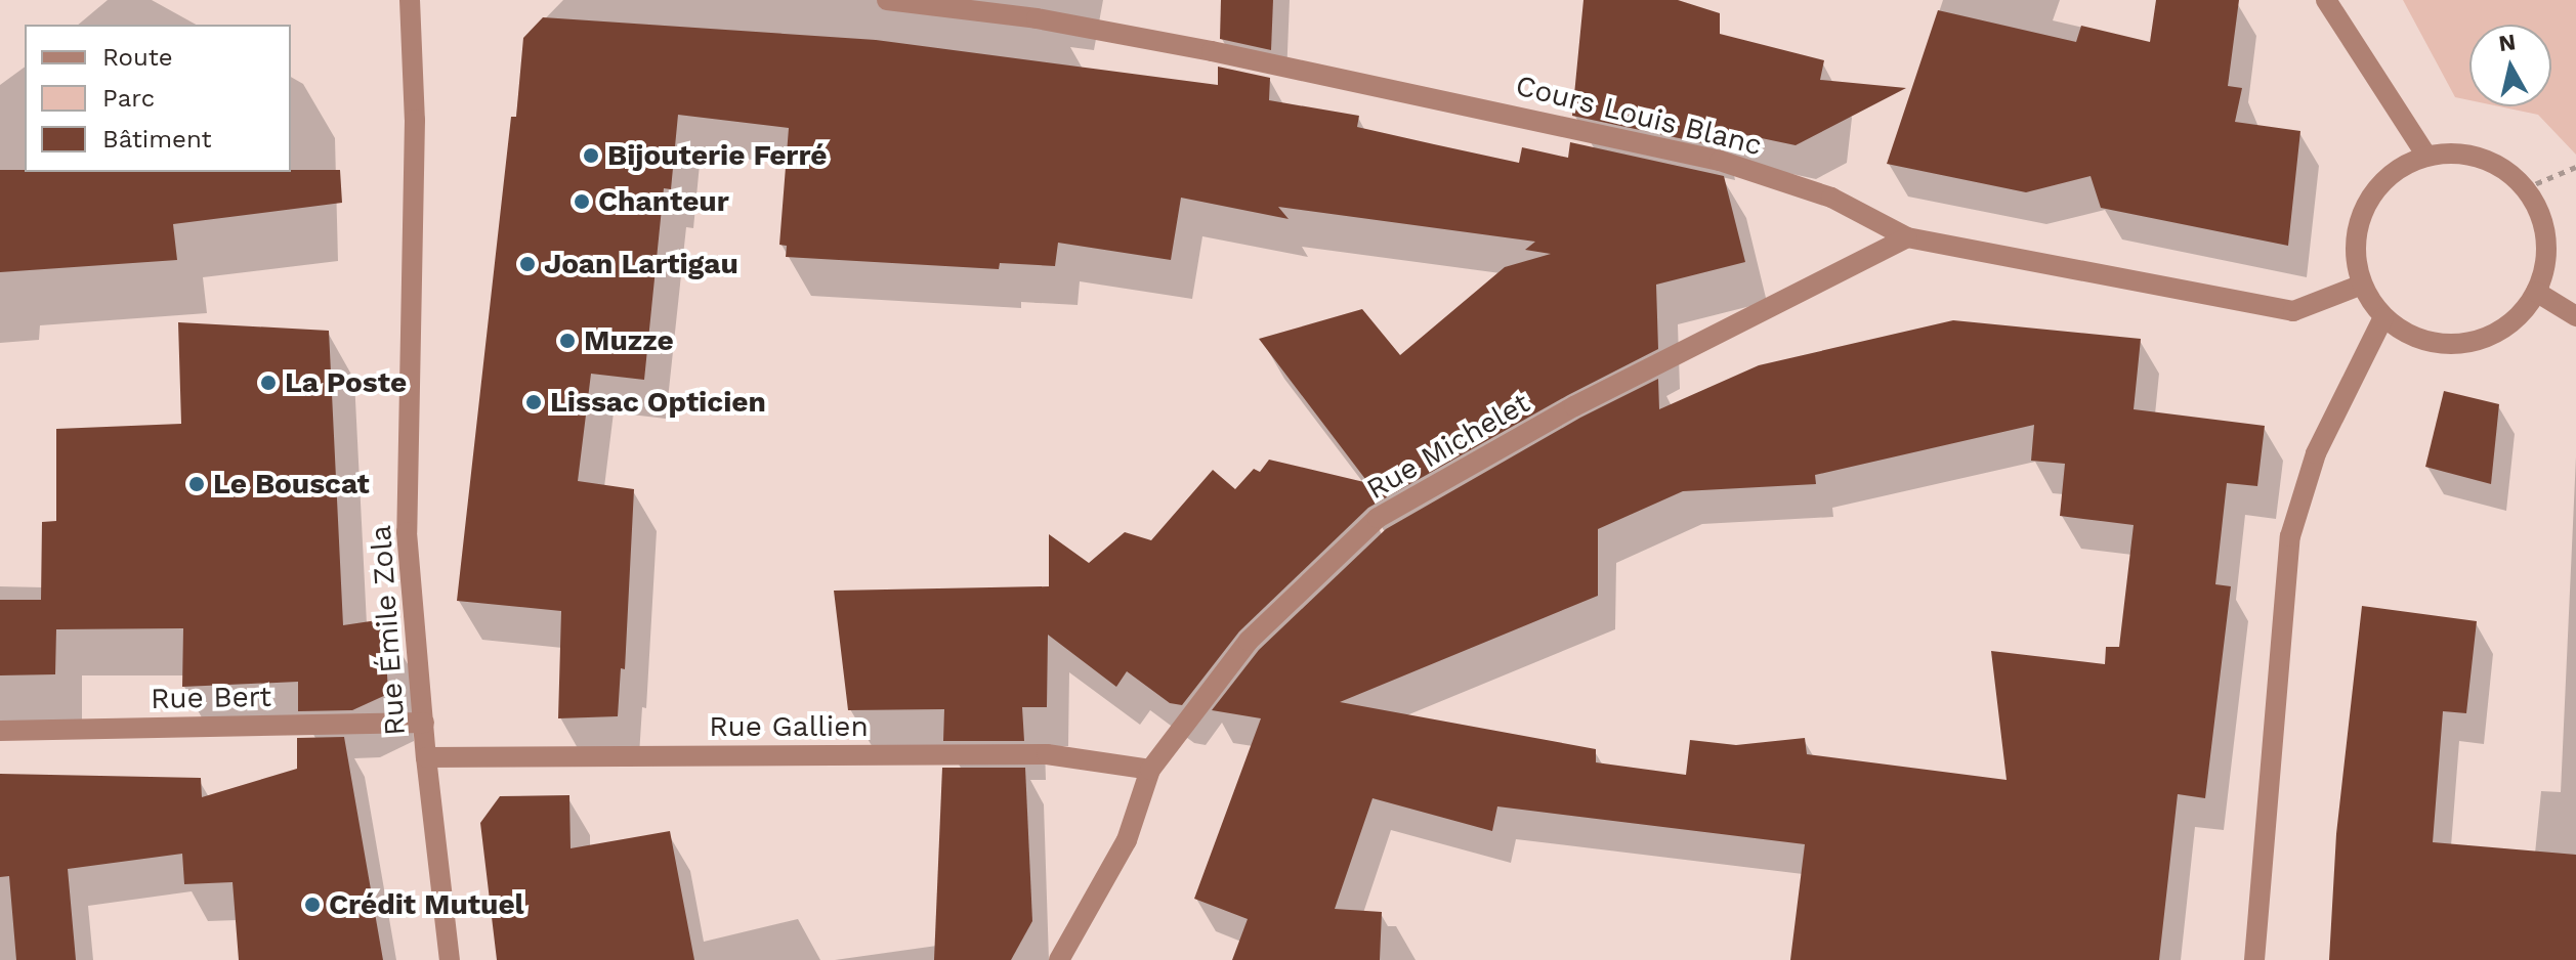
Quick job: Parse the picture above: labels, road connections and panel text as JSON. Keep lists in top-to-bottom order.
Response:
{
  "streets": {
    "street": [
      "Cours Louis Blanc",
      "Rue Michelet",
      "Rue Émile Zola",
      "Rue Bert",
      "Rue Gallien"
    ]
  },
  "crossings": [
    ["Cours Louis Blanc", "Rue Michelet"],
    ["Rue Michelet", "Rue Gallien"],
    ["Rue Émile Zola", "Rue Bert"],
    ["Rue Émile Zola", "Rue Gallien"]
  ],
  "places": [
    "Bijouterie Ferré",
    "Chanteur",
    "Joan Lartigau",
    "Muzze",
    "La Poste",
    "Lissac Opticien",
    "Le Bouscat",
    "Crédit Mutuel"
  ],
  "legend": ["Route", "Parc", "Bâtiment"],
  "north": "top"
}
